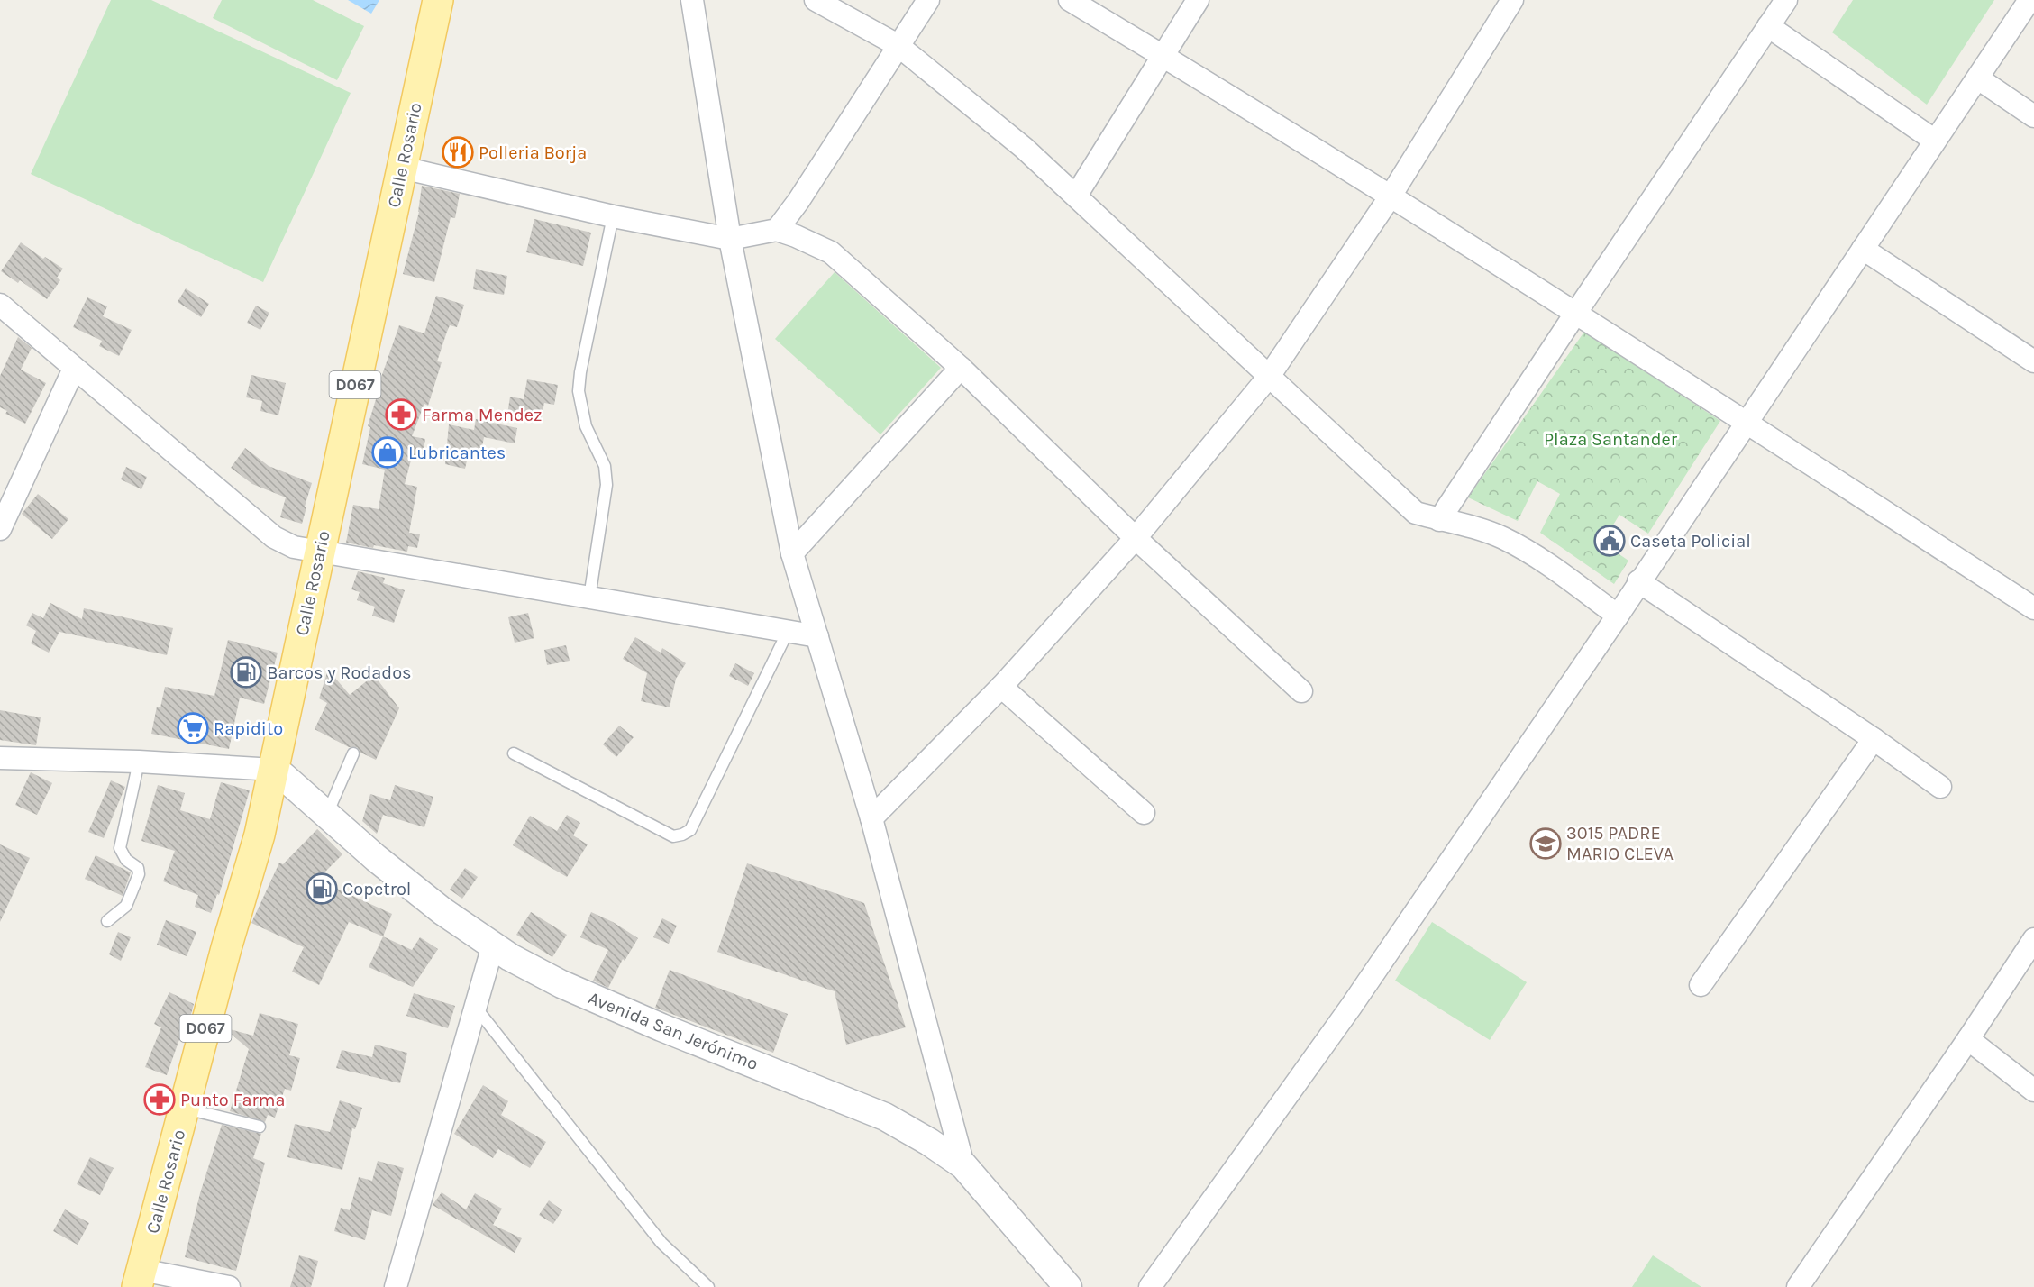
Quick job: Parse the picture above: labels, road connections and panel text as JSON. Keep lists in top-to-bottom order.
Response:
{
  "streets": {
    "main road": ["Calle Rosario", "D067"],
    "street": ["Avenida San Jerónimo"]
  },
  "crossings": [
    ["Calle Rosario", "Avenida San Jerónimo"]
  ],
  "parks": ["Plaza Santander"],
  "places": {
    "restaurant": ["Polleria Borja"],
    "pharmacy": ["Farma Mendez", "Punto Farma"],
    "shop": ["Lubricantes"],
    "public building": ["Caseta Policial"],
    "fuel station": ["Barcos y Rodados", "Copetrol"],
    "supermarket": ["Rapidito"],
    "school or university": ["3015 PADRE MARIO CLEVA"]
  }
}
